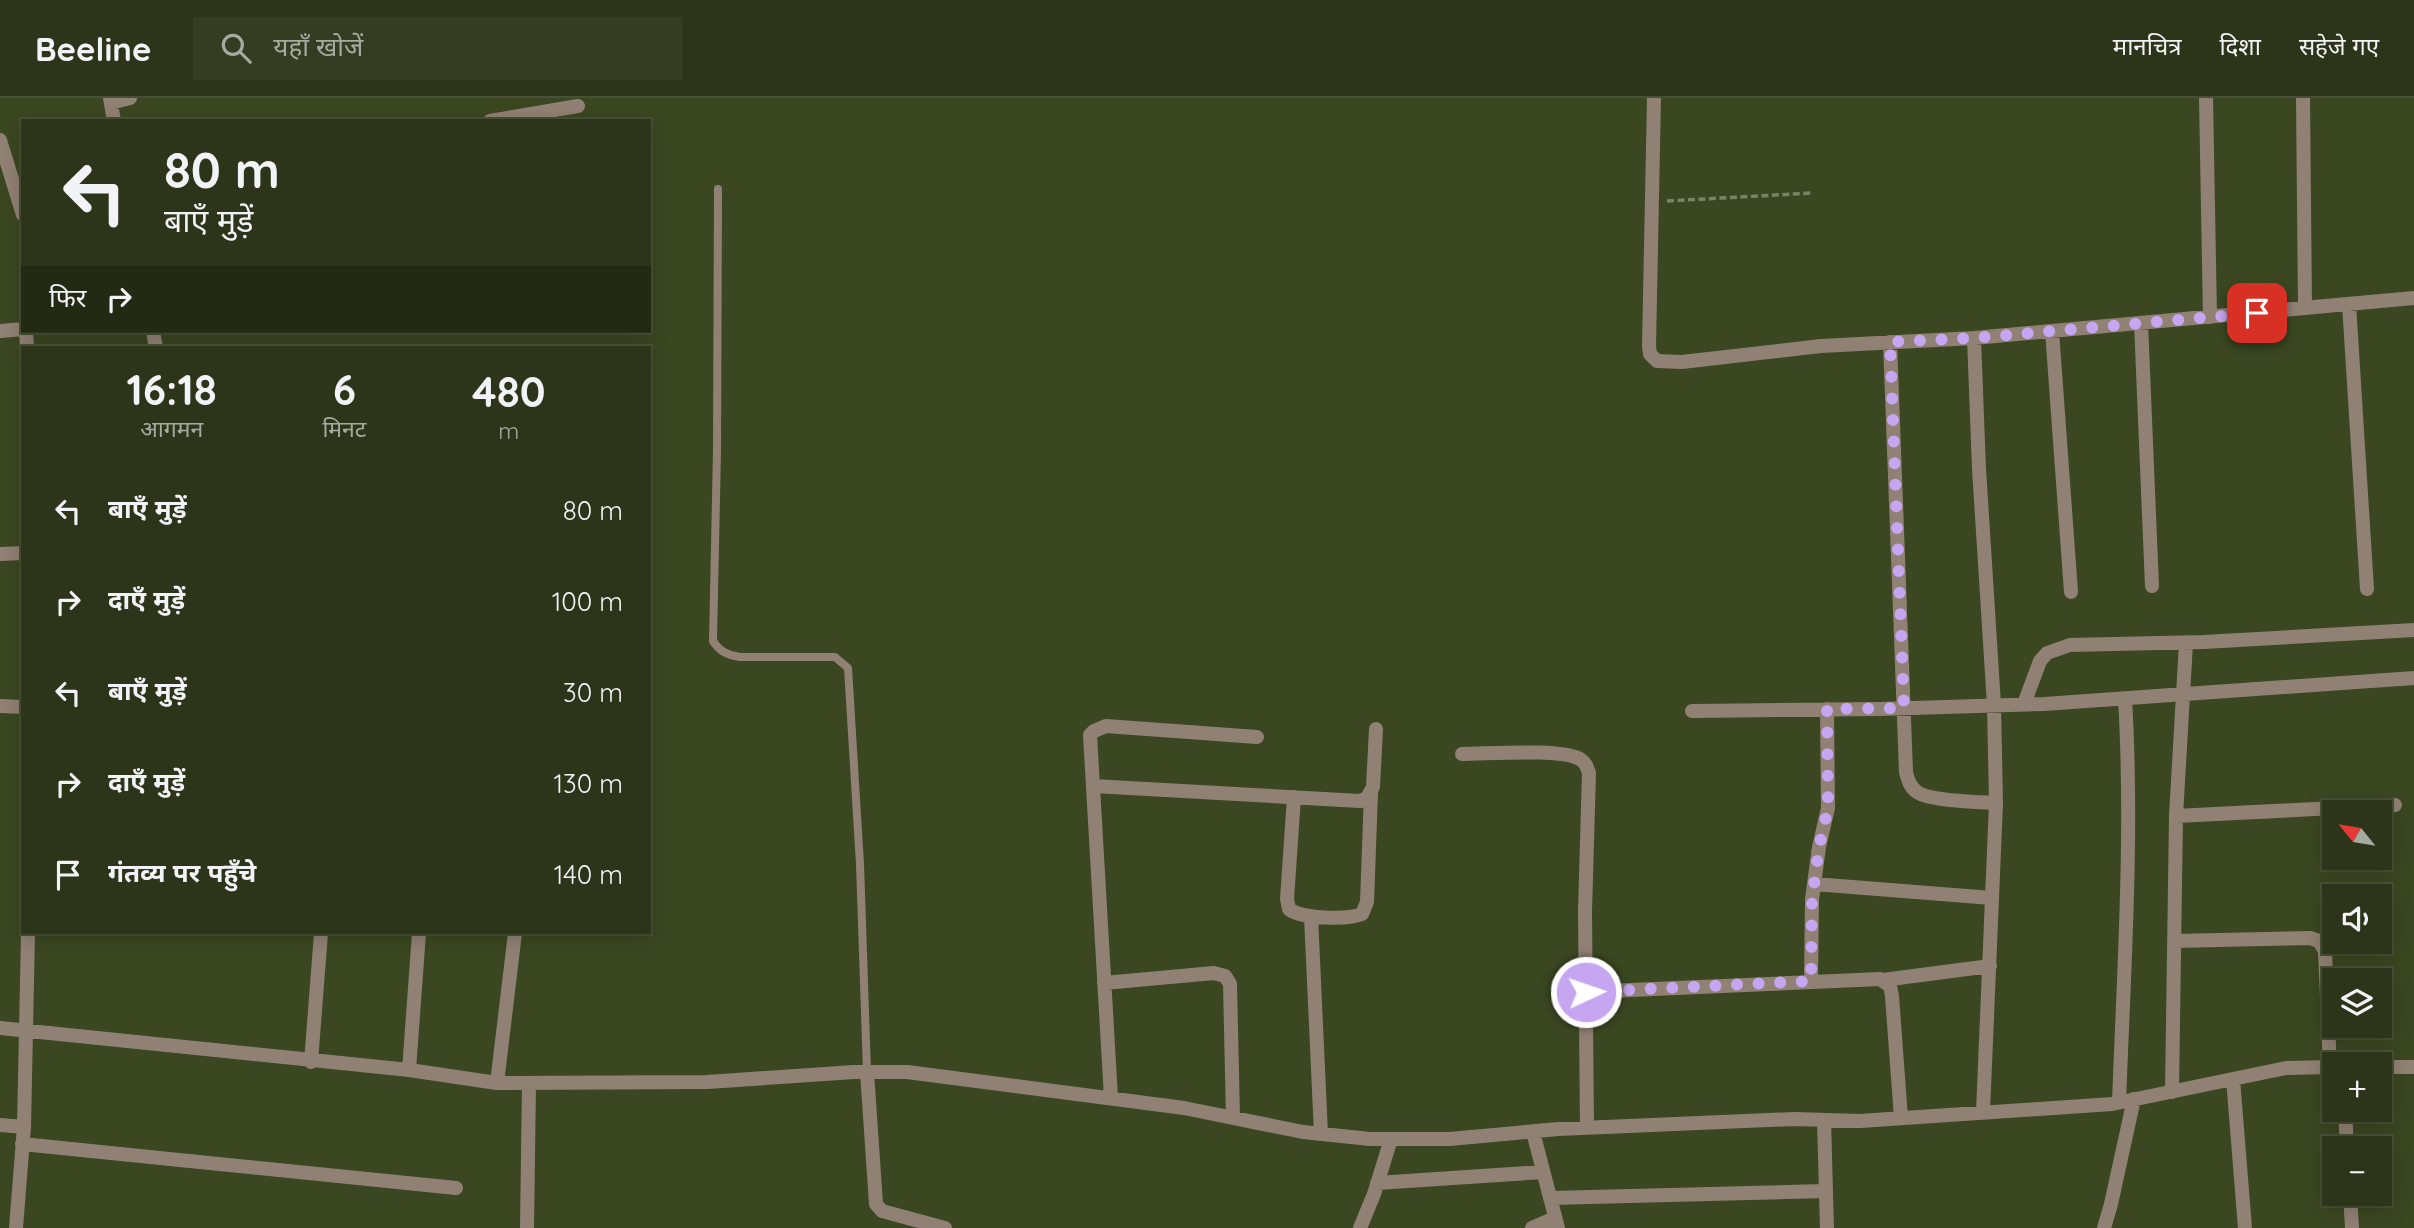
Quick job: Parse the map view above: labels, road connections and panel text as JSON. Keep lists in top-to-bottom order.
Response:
{
  "north": "top left",
  "page": {
    "header": "Beeline",
    "search": "यहाँ खोजें",
    "nav": ["मानचित्र", "दिशा", "सहेजे गए"],
    "turn": ["80 m", "बाएँ मुड़ें"],
    "then": "फिर",
    "eta": [
      "16:18",
      "आगमन",
      "6",
      "मिनट",
      "480",
      "m"
    ],
    "list": [
      {
        "name": "बाएँ मुड़ें",
        "value": "80 m"
      },
      {
        "name": "दाएँ मुड़ें",
        "value": "100 m"
      },
      {
        "name": "बाएँ मुड़ें",
        "value": "30 m"
      },
      {
        "name": "दाएँ मुड़ें",
        "value": "130 m"
      },
      {
        "name": "गंतव्य पर पहुँचे",
        "value": "140 m"
      }
    ],
    "map_buttons": ["+", "−"]
  }
}
